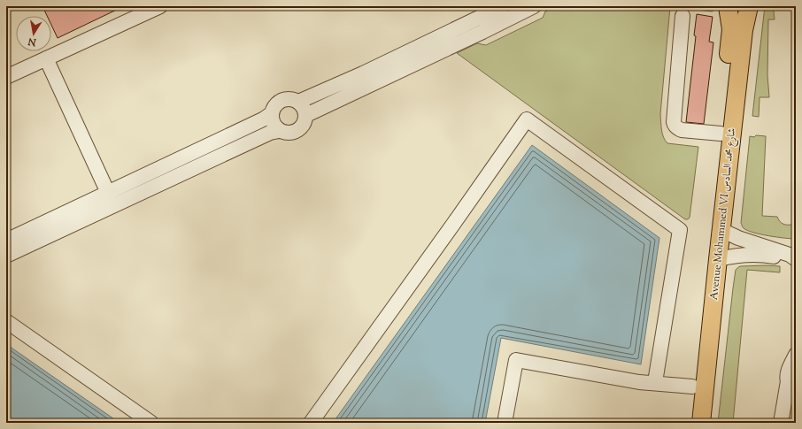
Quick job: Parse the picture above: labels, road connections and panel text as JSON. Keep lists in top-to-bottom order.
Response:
{
  "streets": {
    "main road": ["Avenue Mohammed VI شارع محمد السادس"]
  },
  "north": "bottom"
}
